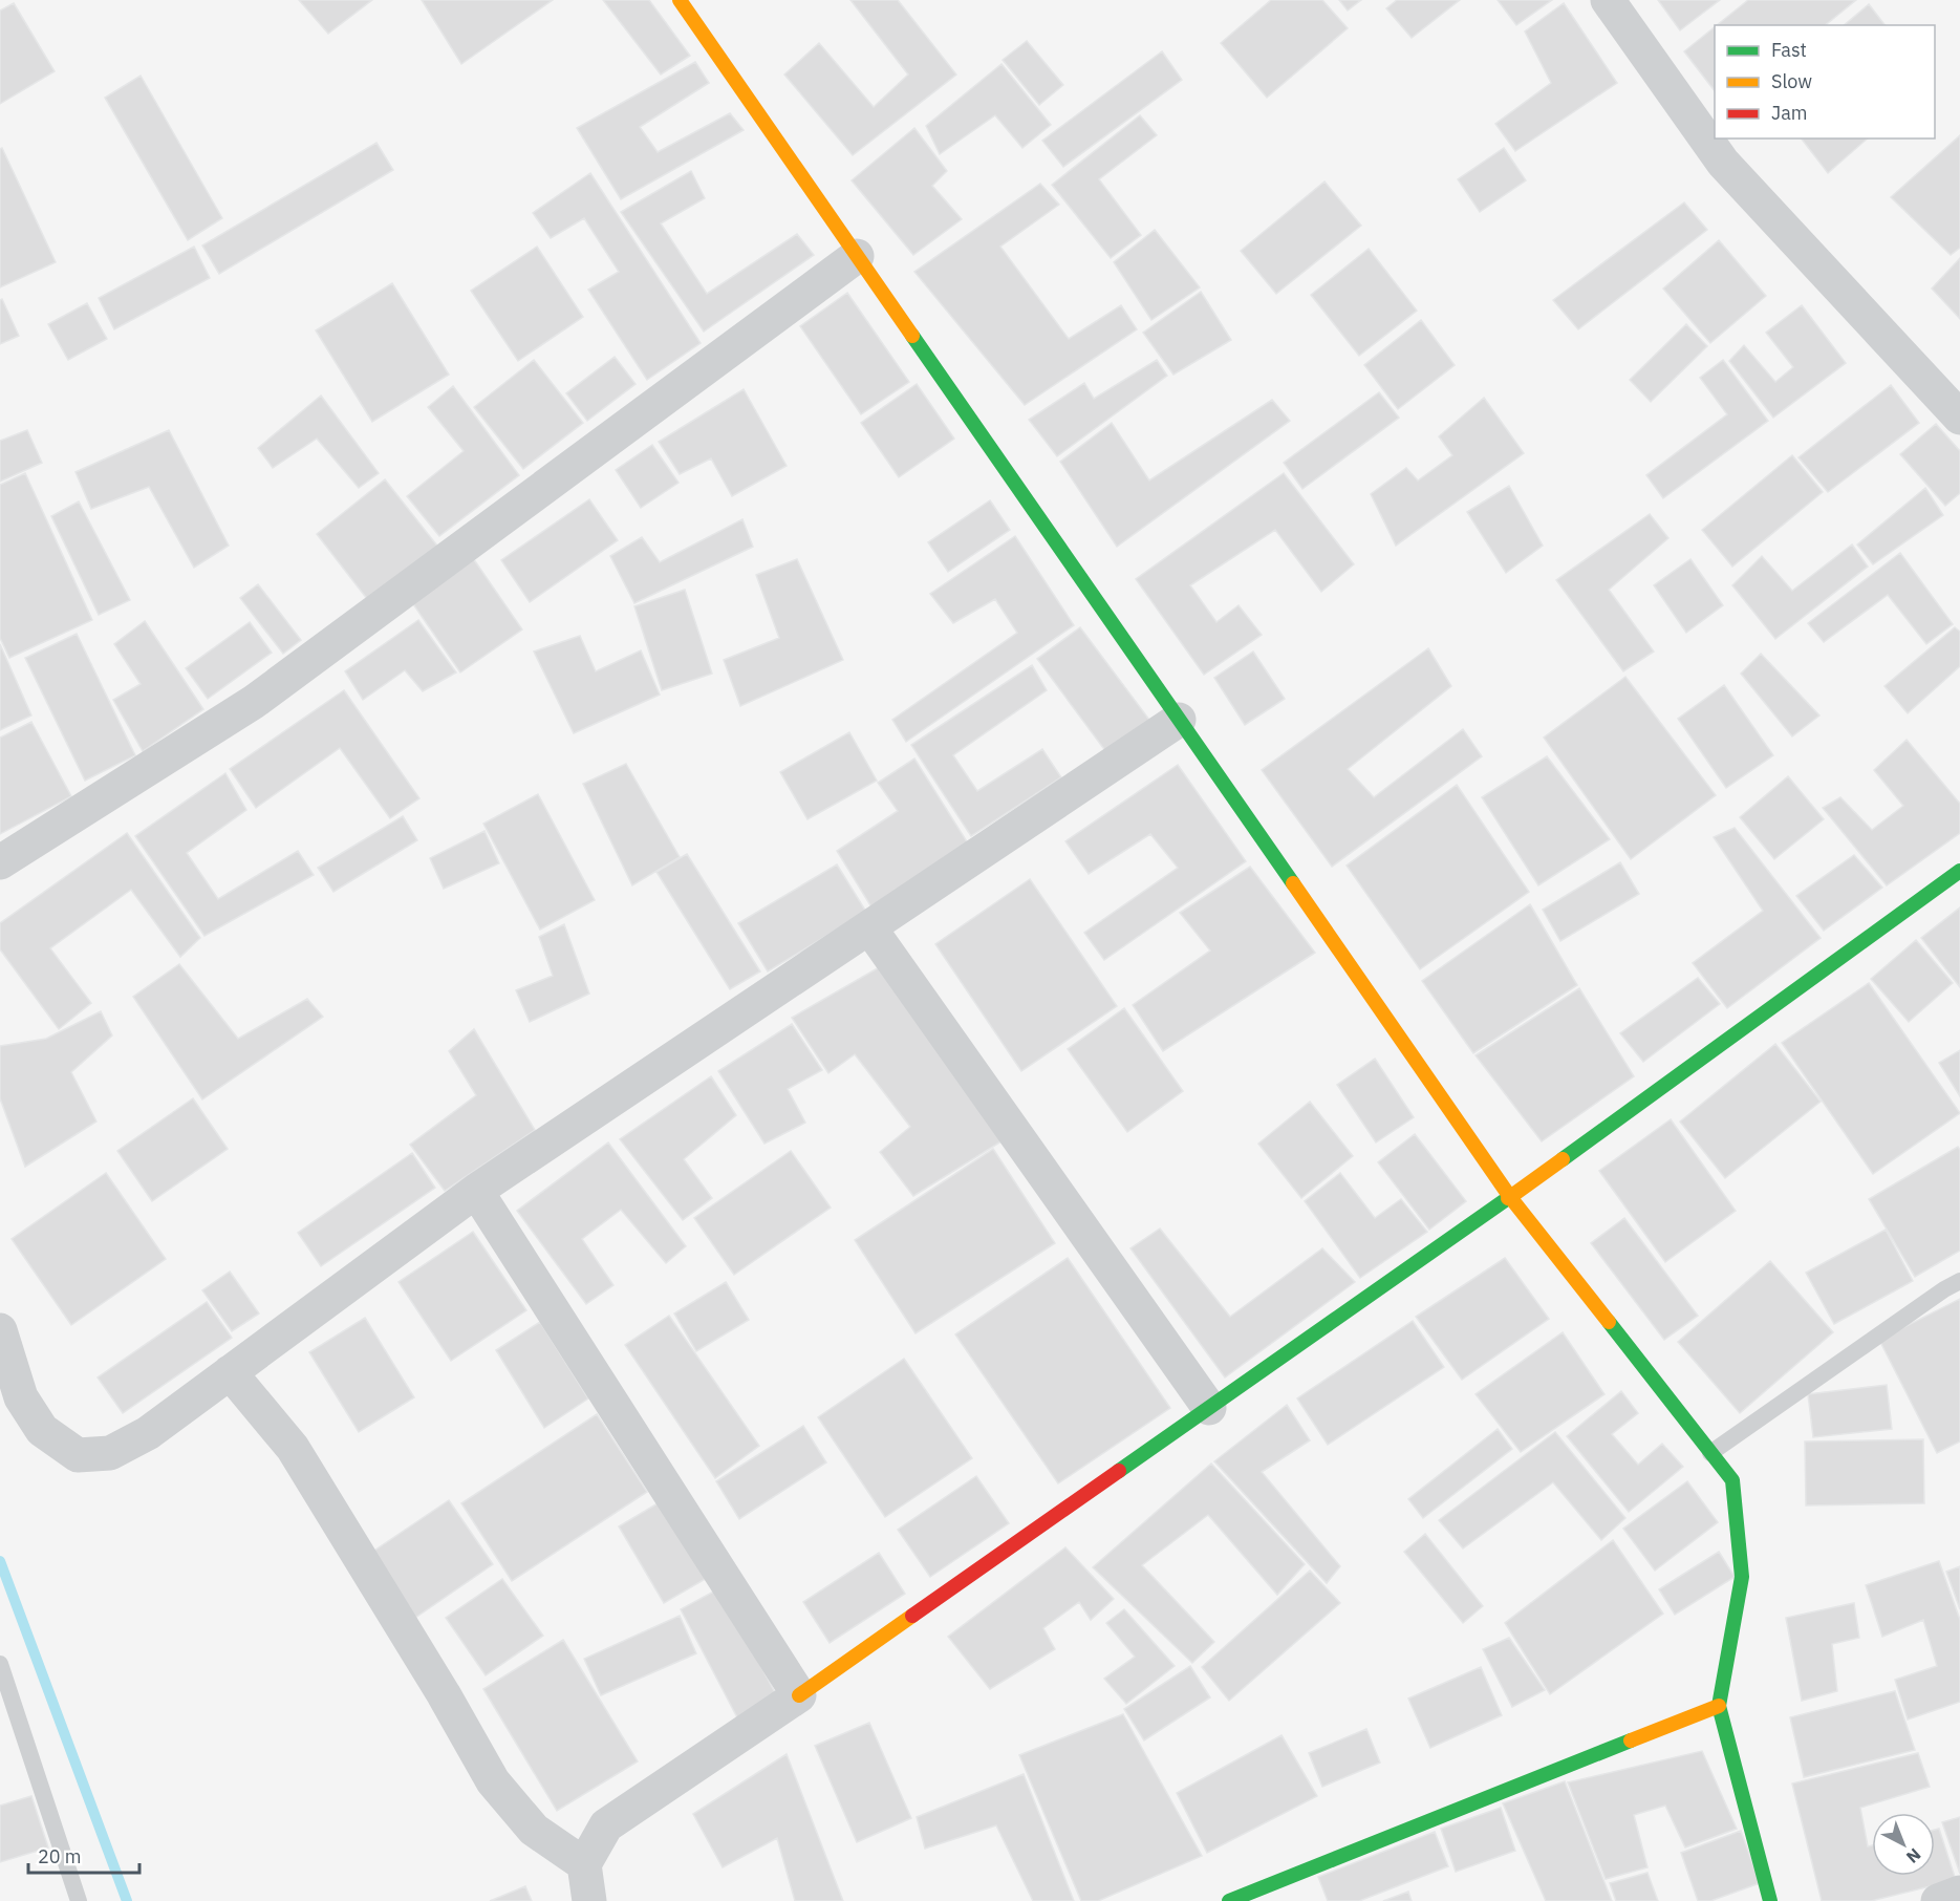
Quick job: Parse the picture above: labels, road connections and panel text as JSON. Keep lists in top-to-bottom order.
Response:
{
  "legend": ["Fast", "Slow", "Jam"],
  "scale_bar": "20 m",
  "north": "bottom right"
}
